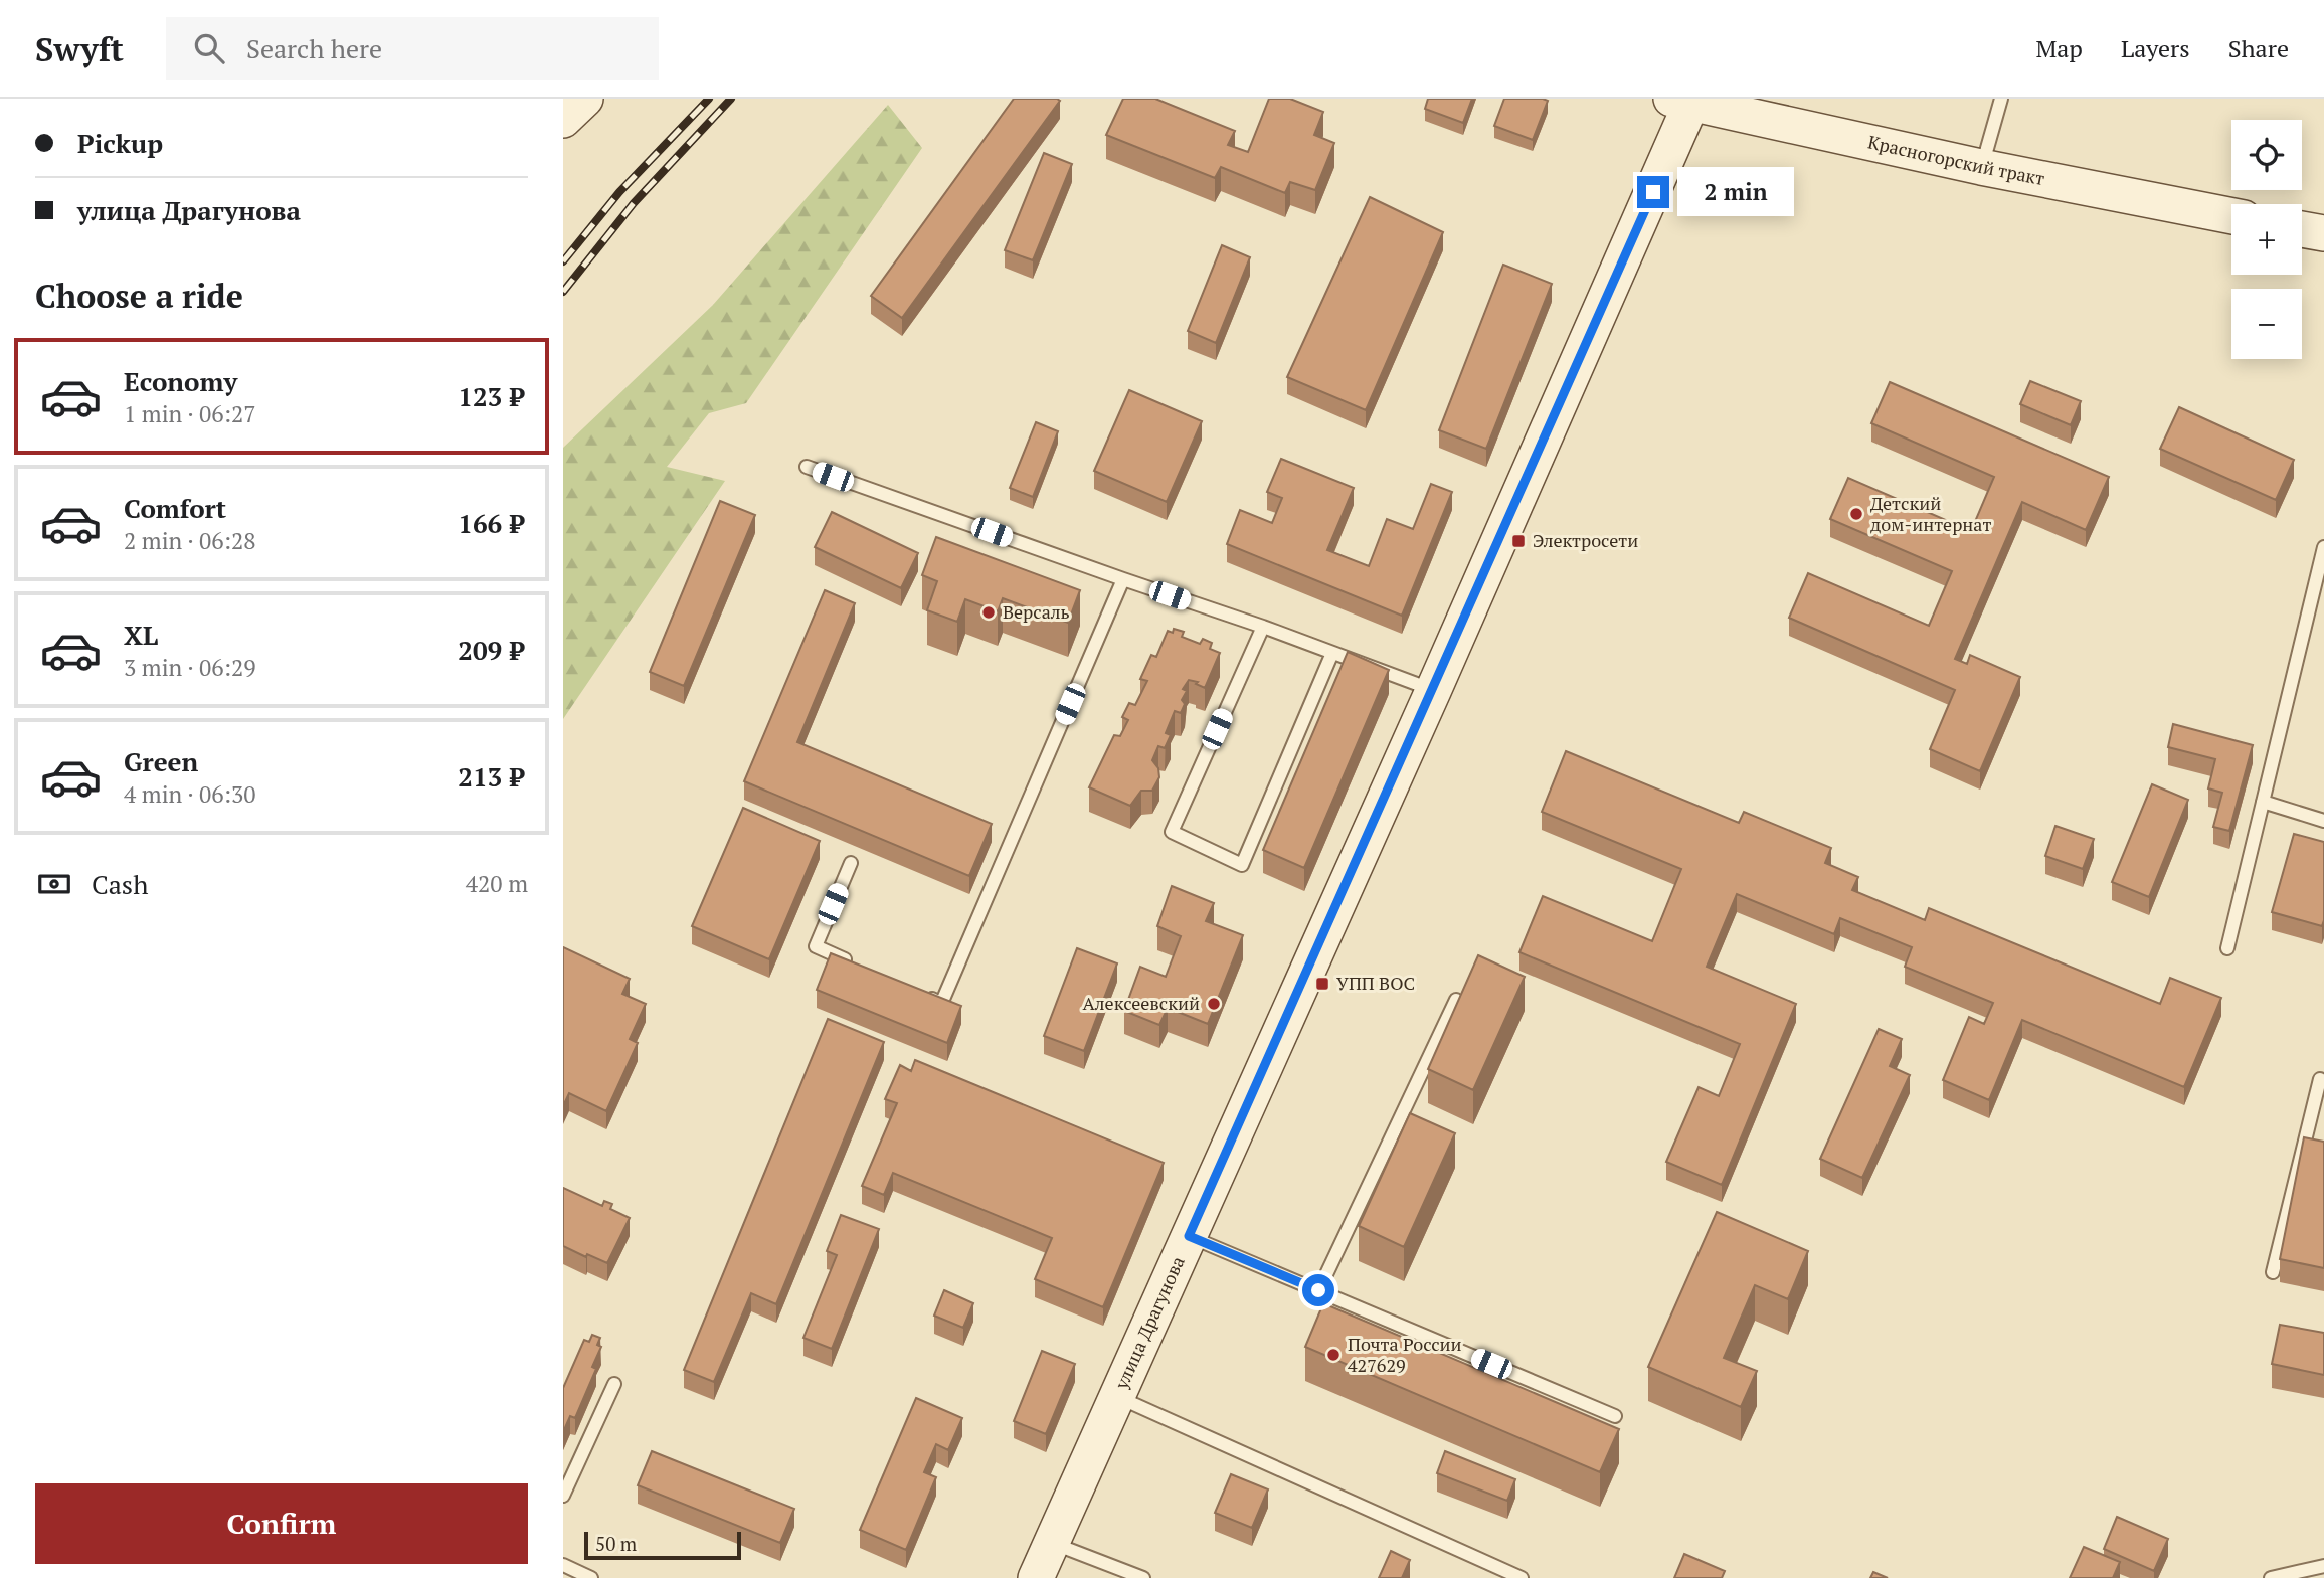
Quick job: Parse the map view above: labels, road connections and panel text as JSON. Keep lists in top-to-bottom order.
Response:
{
  "streets": {
    "main road": ["Красногорский тракт", "улица Драгунова"]
  },
  "crossings": [
    ["Красногорский тракт", "улица Драгунова"]
  ],
  "places": {
    "other": [
      "Детский дом-интернат",
      "Версаль",
      "Алексеевский",
      "Почта России 427629"
    ],
    "transit": ["Электросети", "УПП ВОС"]
  },
  "scale_bar": "50 m",
  "page": {
    "header": "Swyft",
    "search": "Search here",
    "nav": ["Map", "Layers", "Share"],
    "banner": ["Pickup", "улица Драгунова"],
    "map_buttons": ["+", "−"],
    "bubble": "2 min",
    "heading": "Choose a ride",
    "list": [
      {
        "name": "Economy",
        "note": "1 min · 06:27",
        "value": "123 ₽"
      },
      {
        "name": "Comfort",
        "note": "2 min · 06:28",
        "value": "166 ₽"
      },
      {
        "name": "XL",
        "note": "3 min · 06:29",
        "value": "209 ₽"
      },
      {
        "name": "Green",
        "note": "4 min · 06:30",
        "value": "213 ₽"
      }
    ],
    "pay": ["Cash", "420 m"],
    "buttons": "Confirm",
    "scale": "50 m"
  }
}
